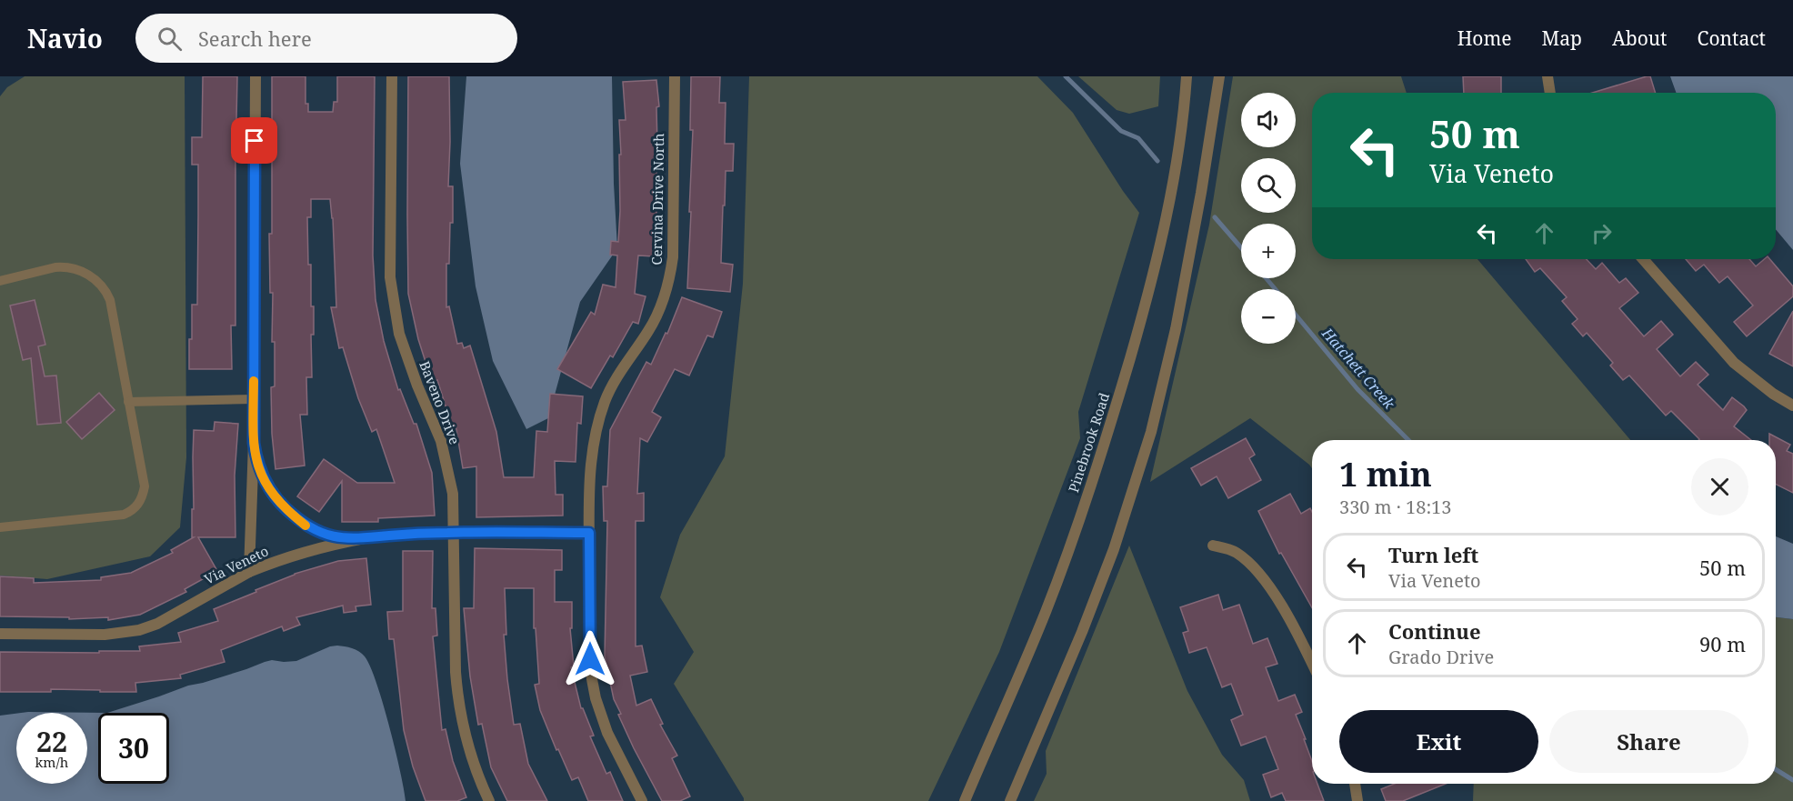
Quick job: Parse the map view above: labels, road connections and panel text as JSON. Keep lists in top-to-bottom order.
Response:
{
  "streets": {
    "street": [
      "Cervina Drive North",
      "Baveno Drive",
      "Pinebrook Road",
      "Via Veneto"
    ]
  },
  "crossings": [
    ["Cervina Drive North", "Via Veneto"],
    ["Baveno Drive", "Via Veneto"]
  ],
  "water": ["Hatchett Creek"],
  "page": {
    "header": "Navio",
    "search": "Search here",
    "nav": [
      "Home",
      "Map",
      "About",
      "Contact"
    ],
    "map_buttons": ["+", "−"],
    "turn": ["50 m", "Via Veneto"],
    "heading": ["1 min", "330 m · 18:13"],
    "list": [
      {
        "name": "Turn left",
        "note": "Via Veneto",
        "value": "50 m"
      },
      {
        "name": "Continue",
        "note": "Grado Drive",
        "value": "90 m"
      }
    ],
    "buttons": ["Exit", "Share"],
    "speed": "22 km/h",
    "limit": "30"
  }
}
